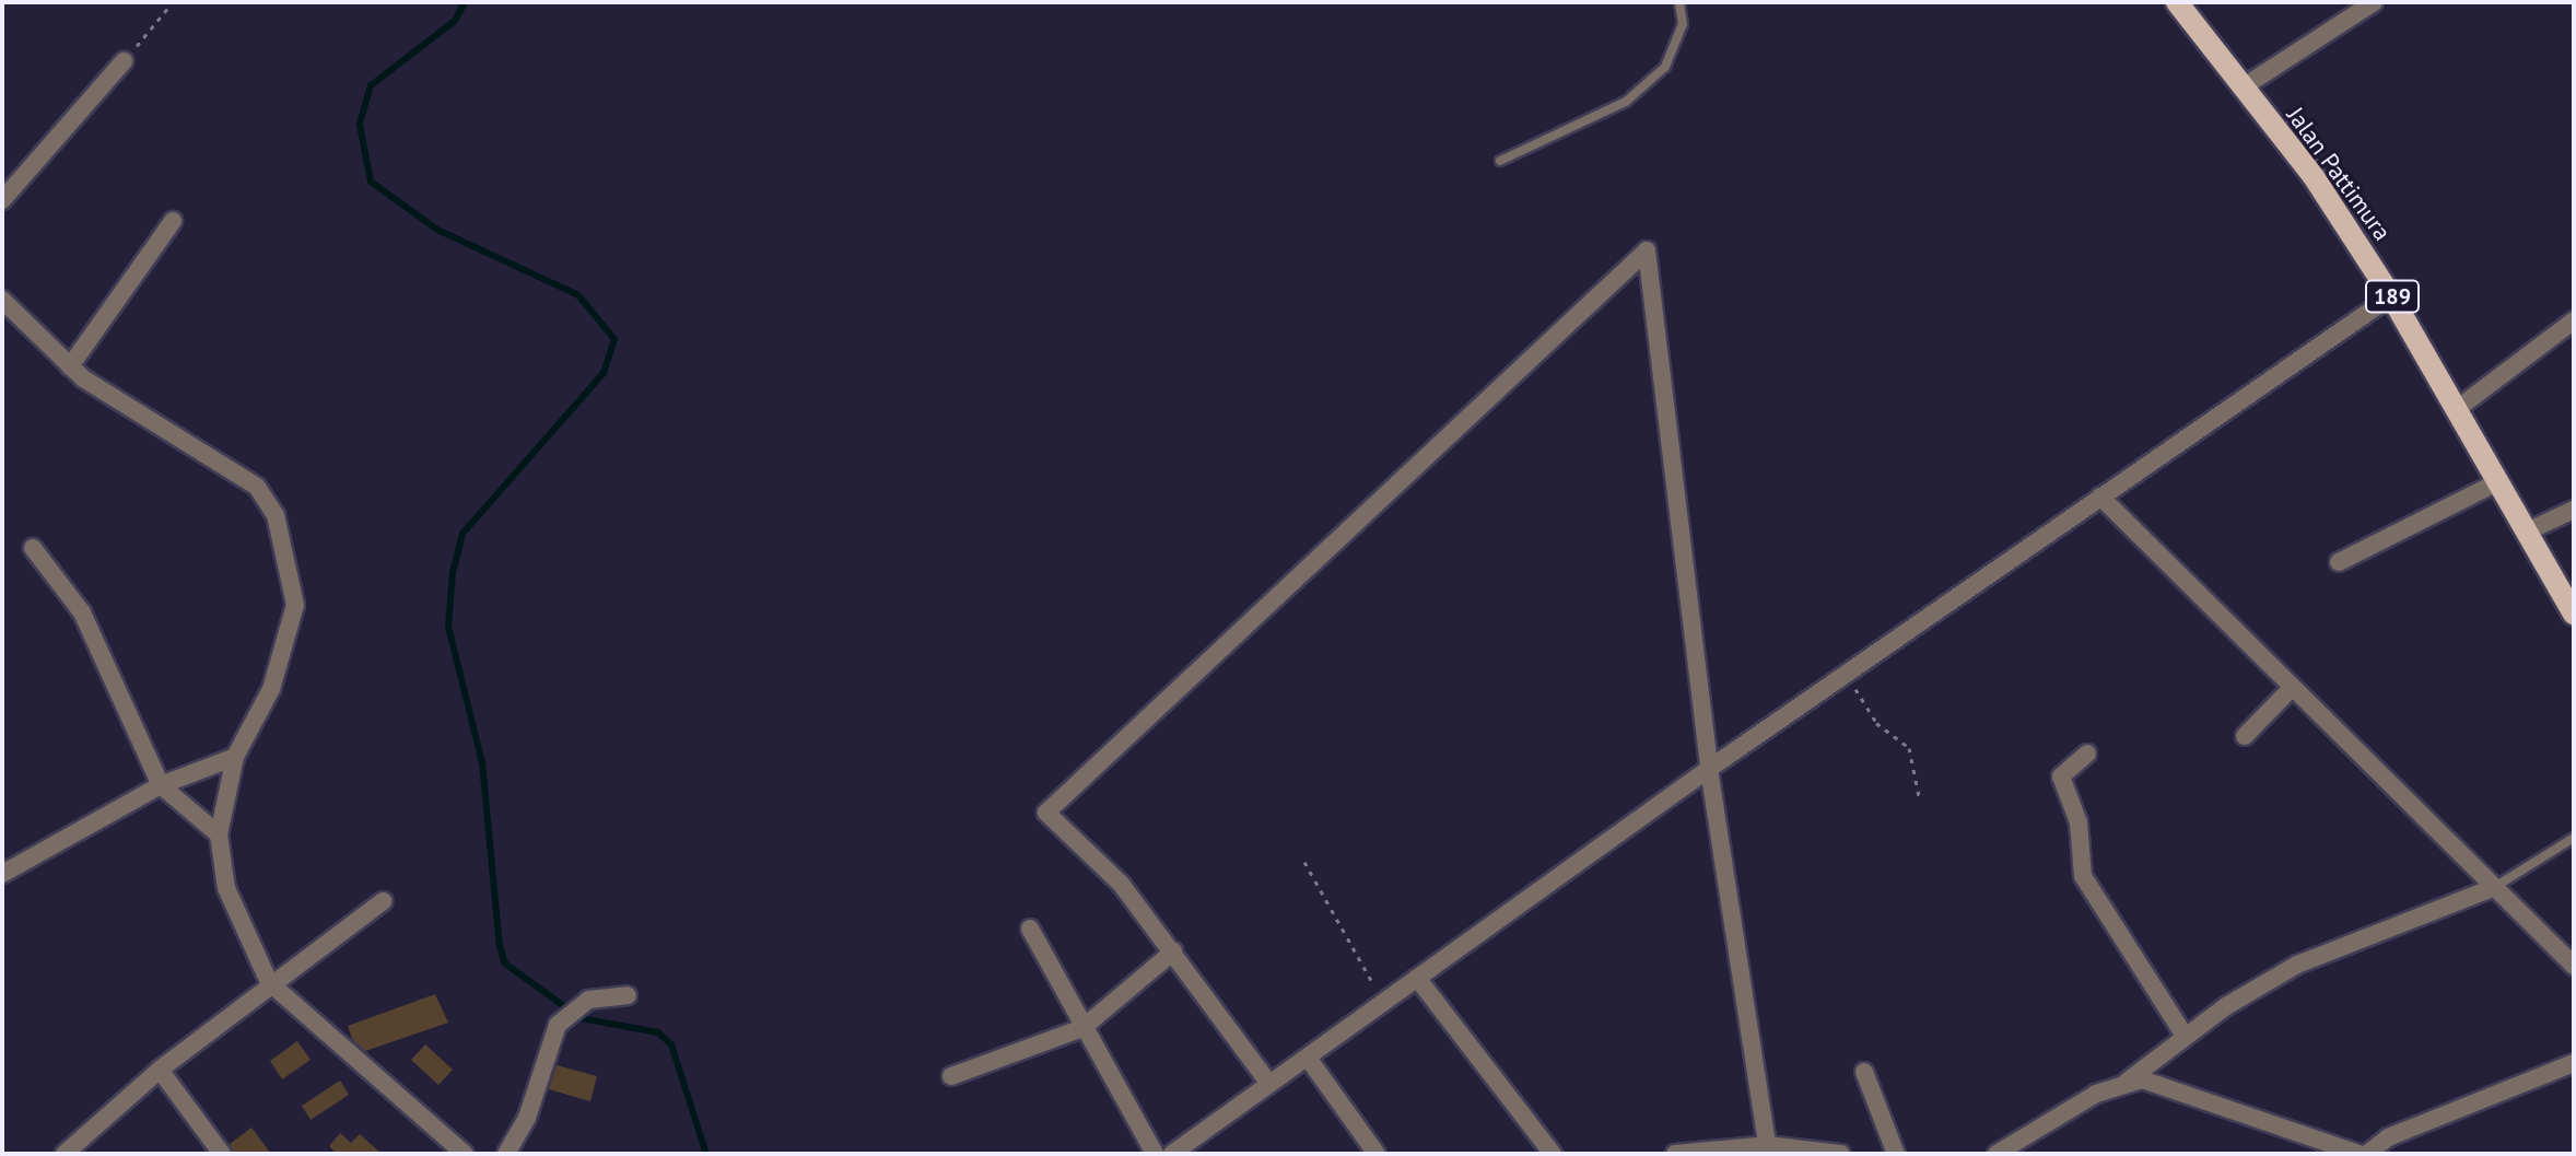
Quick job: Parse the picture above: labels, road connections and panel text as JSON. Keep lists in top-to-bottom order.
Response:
{
  "streets": {
    "main road": ["Jalan Pattimura", "189"]
  }
}
